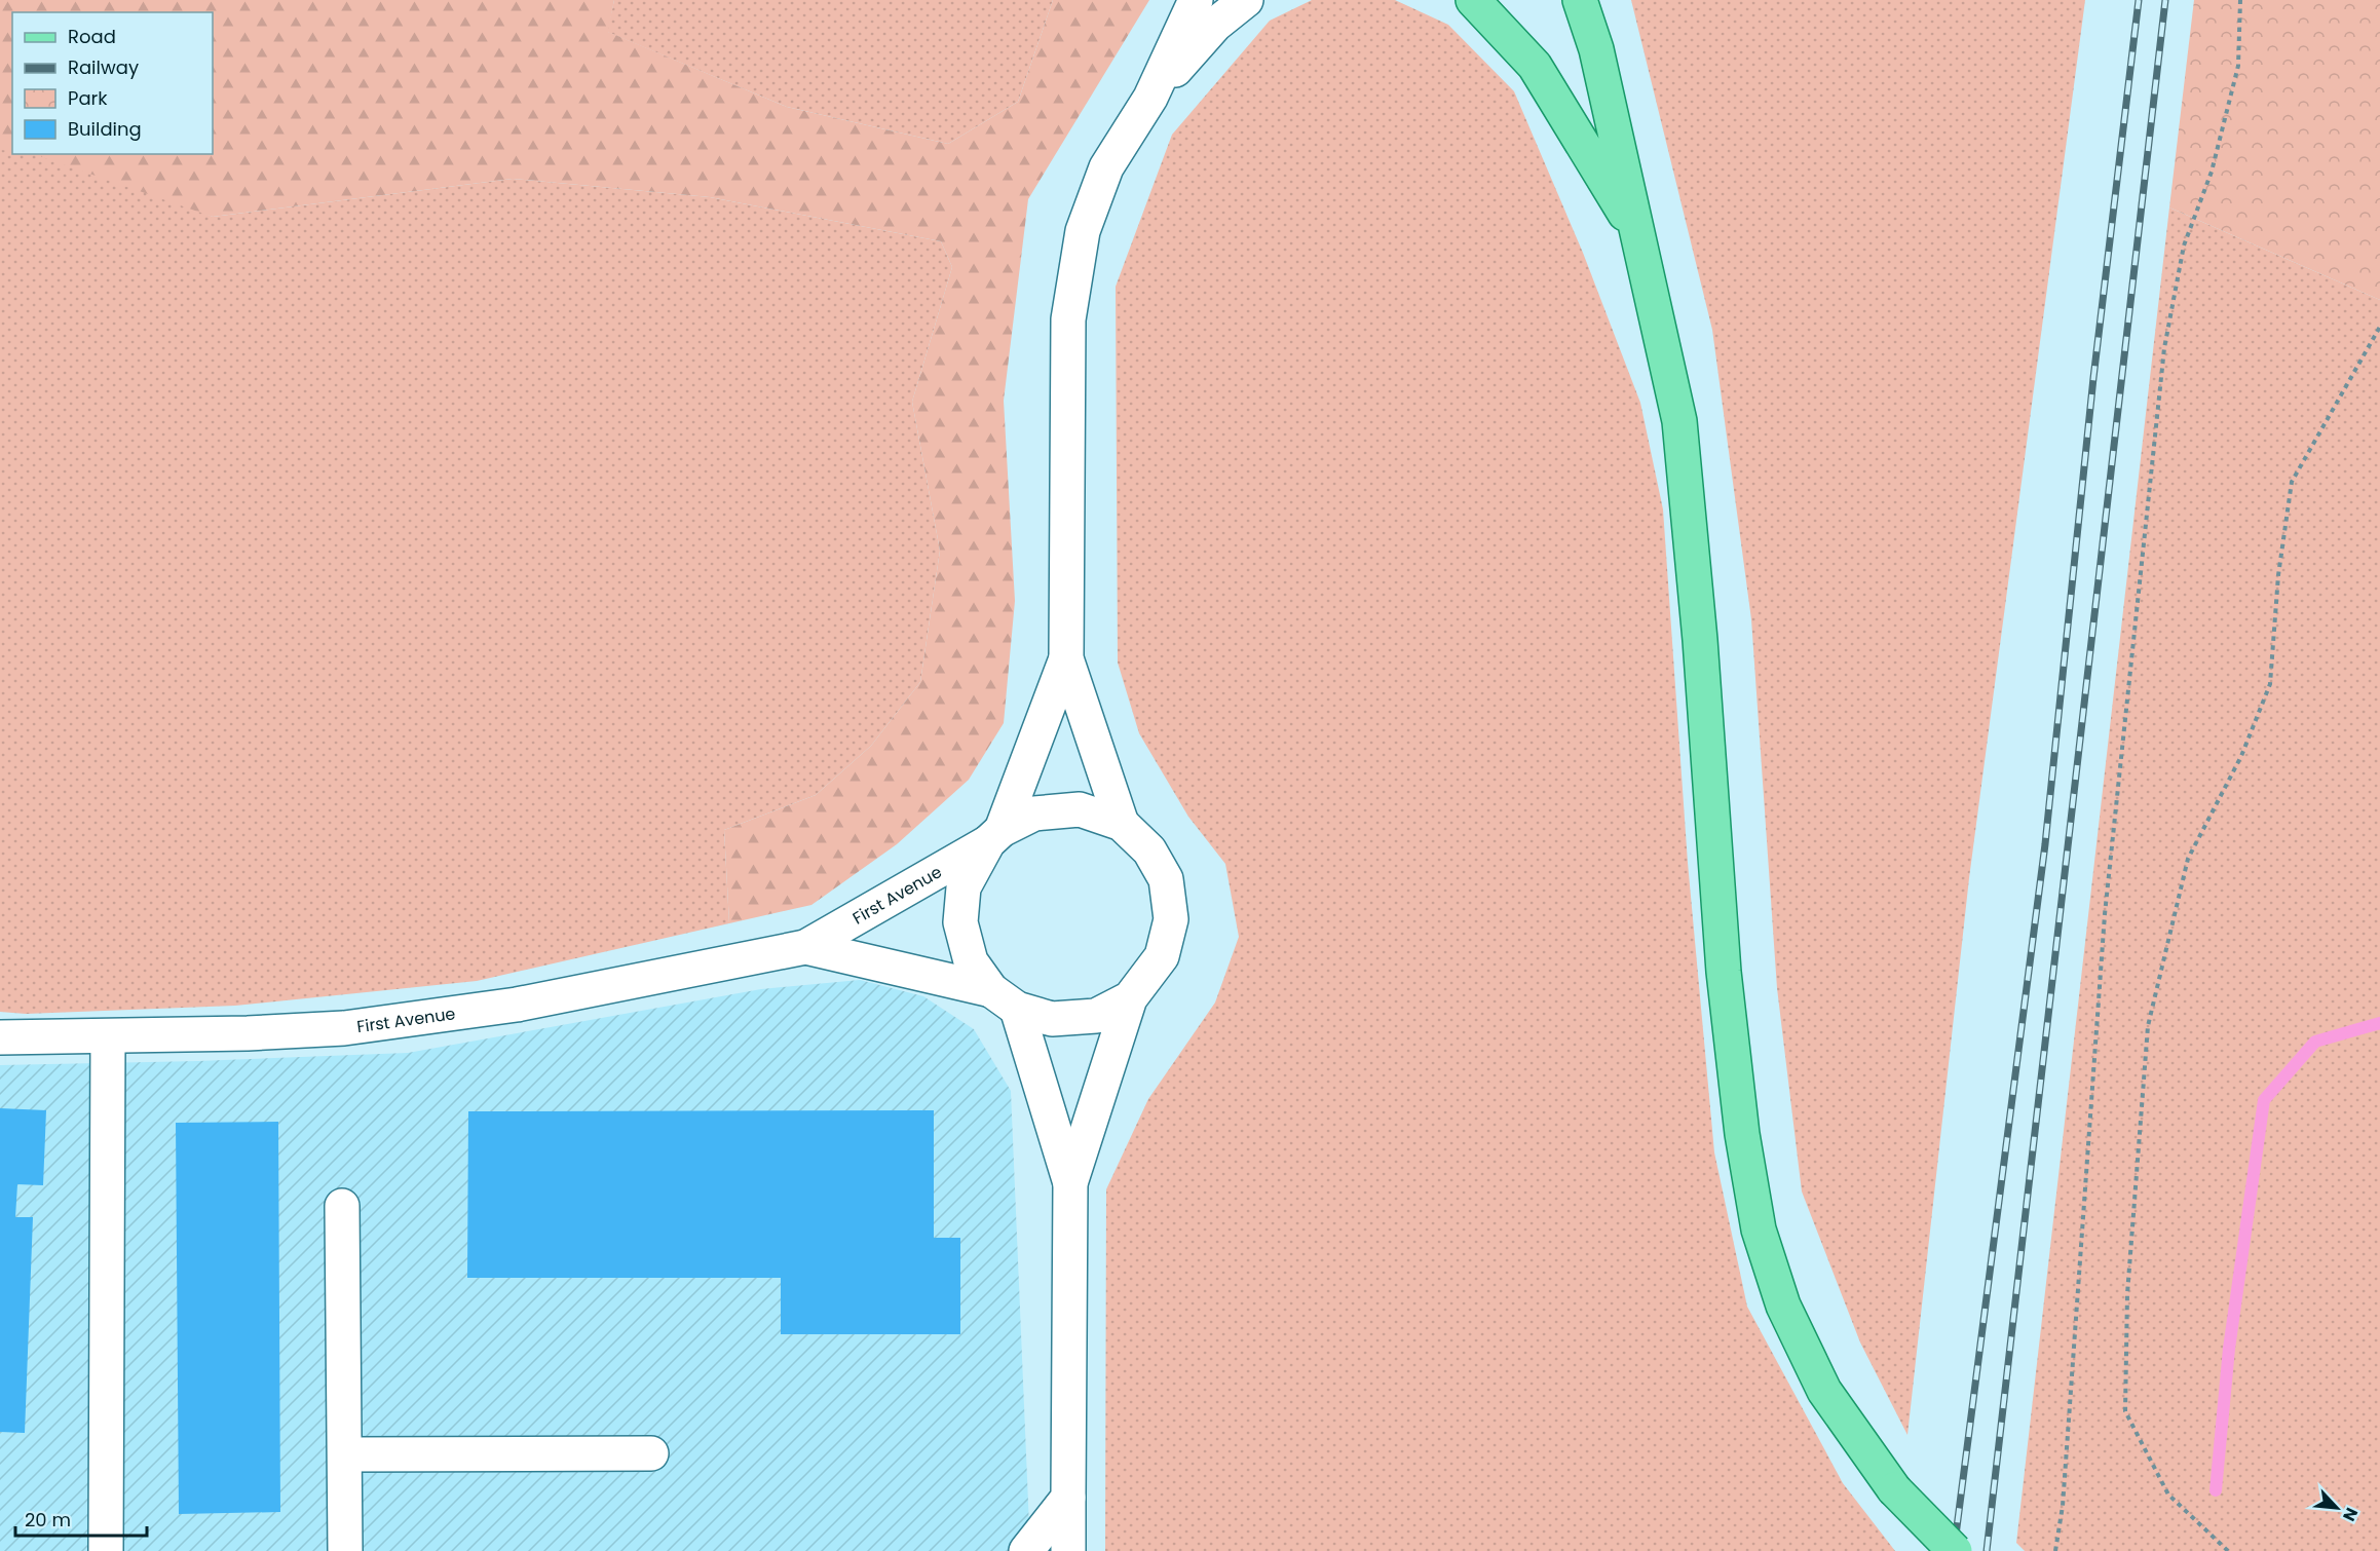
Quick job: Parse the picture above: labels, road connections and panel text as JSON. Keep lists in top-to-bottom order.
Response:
{
  "streets": {
    "street": ["First Avenue"]
  },
  "legend": [
    "Road",
    "Railway",
    "Park",
    "Building"
  ],
  "scale_bar": "20 m",
  "north": "bottom right"
}
